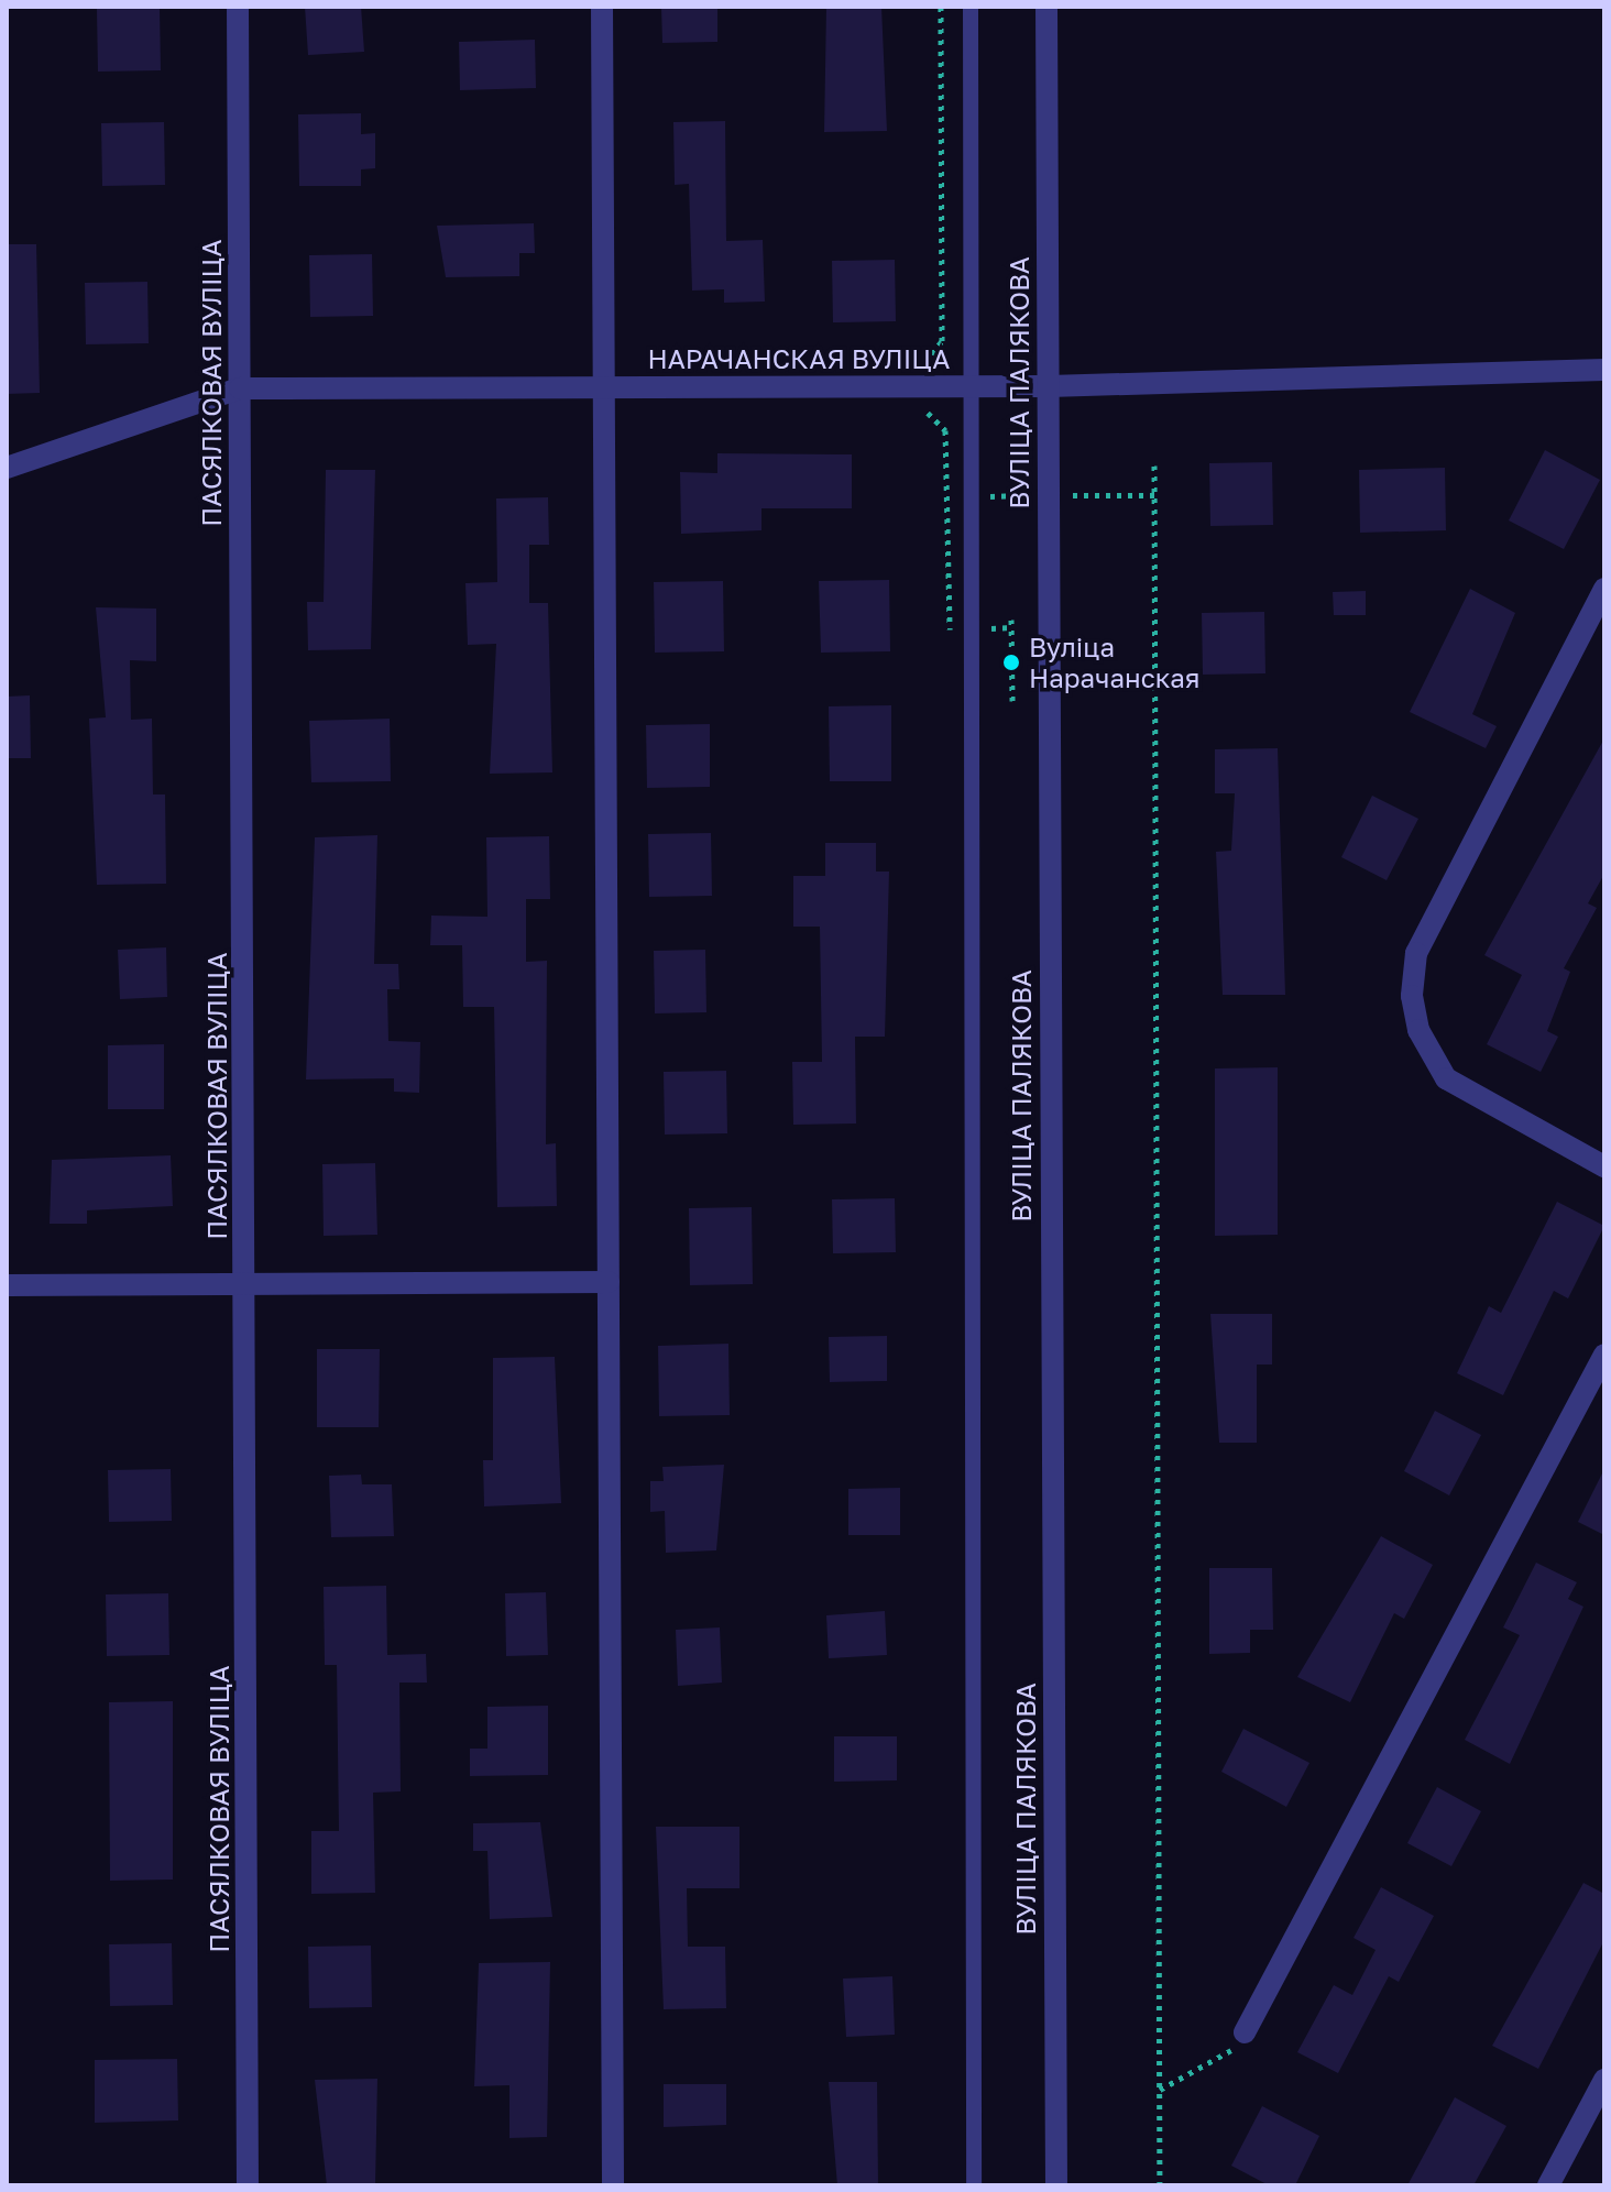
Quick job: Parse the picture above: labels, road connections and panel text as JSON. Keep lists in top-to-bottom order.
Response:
{
  "streets": {
    "street": ["НАРАЧАНСКАЯ ВУЛІЦА", "ПАСЯЛКОВАЯ ВУЛІЦА", "ВУЛІЦА ПАЛЯКОВА"]
  },
  "crossings": [
    ["НАРАЧАНСКАЯ ВУЛІЦА", "ПАСЯЛКОВАЯ ВУЛІЦА"],
    ["НАРАЧАНСКАЯ ВУЛІЦА", "ВУЛІЦА ПАЛЯКОВА"]
  ],
  "places": ["Вуліца Нарачанская"]
}
